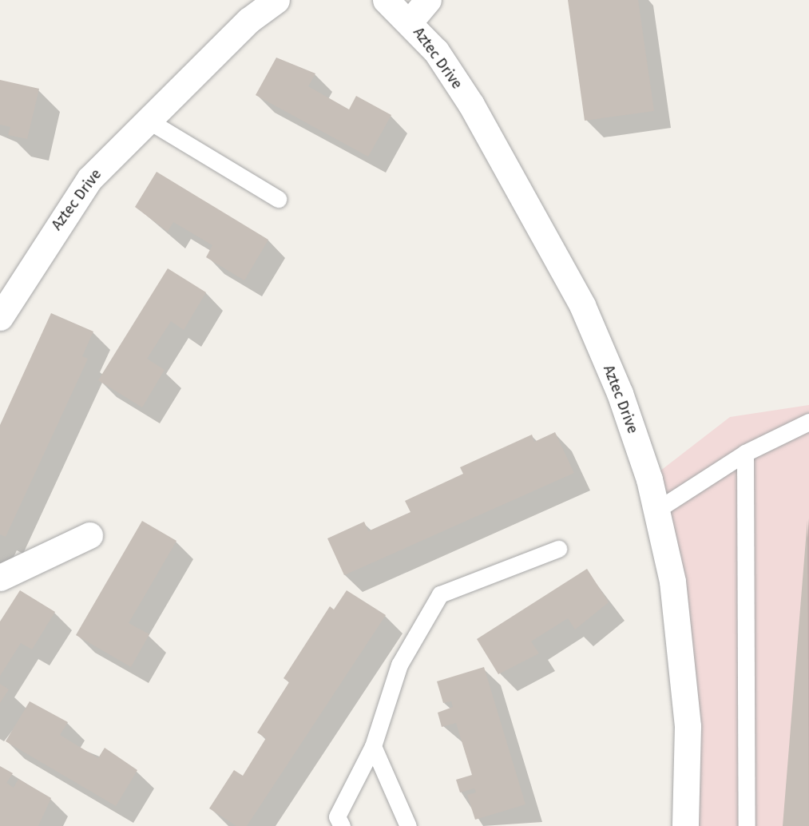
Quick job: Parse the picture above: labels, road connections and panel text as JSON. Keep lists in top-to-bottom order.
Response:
{
  "streets": {
    "street": ["Aztec Drive"]
  }
}
